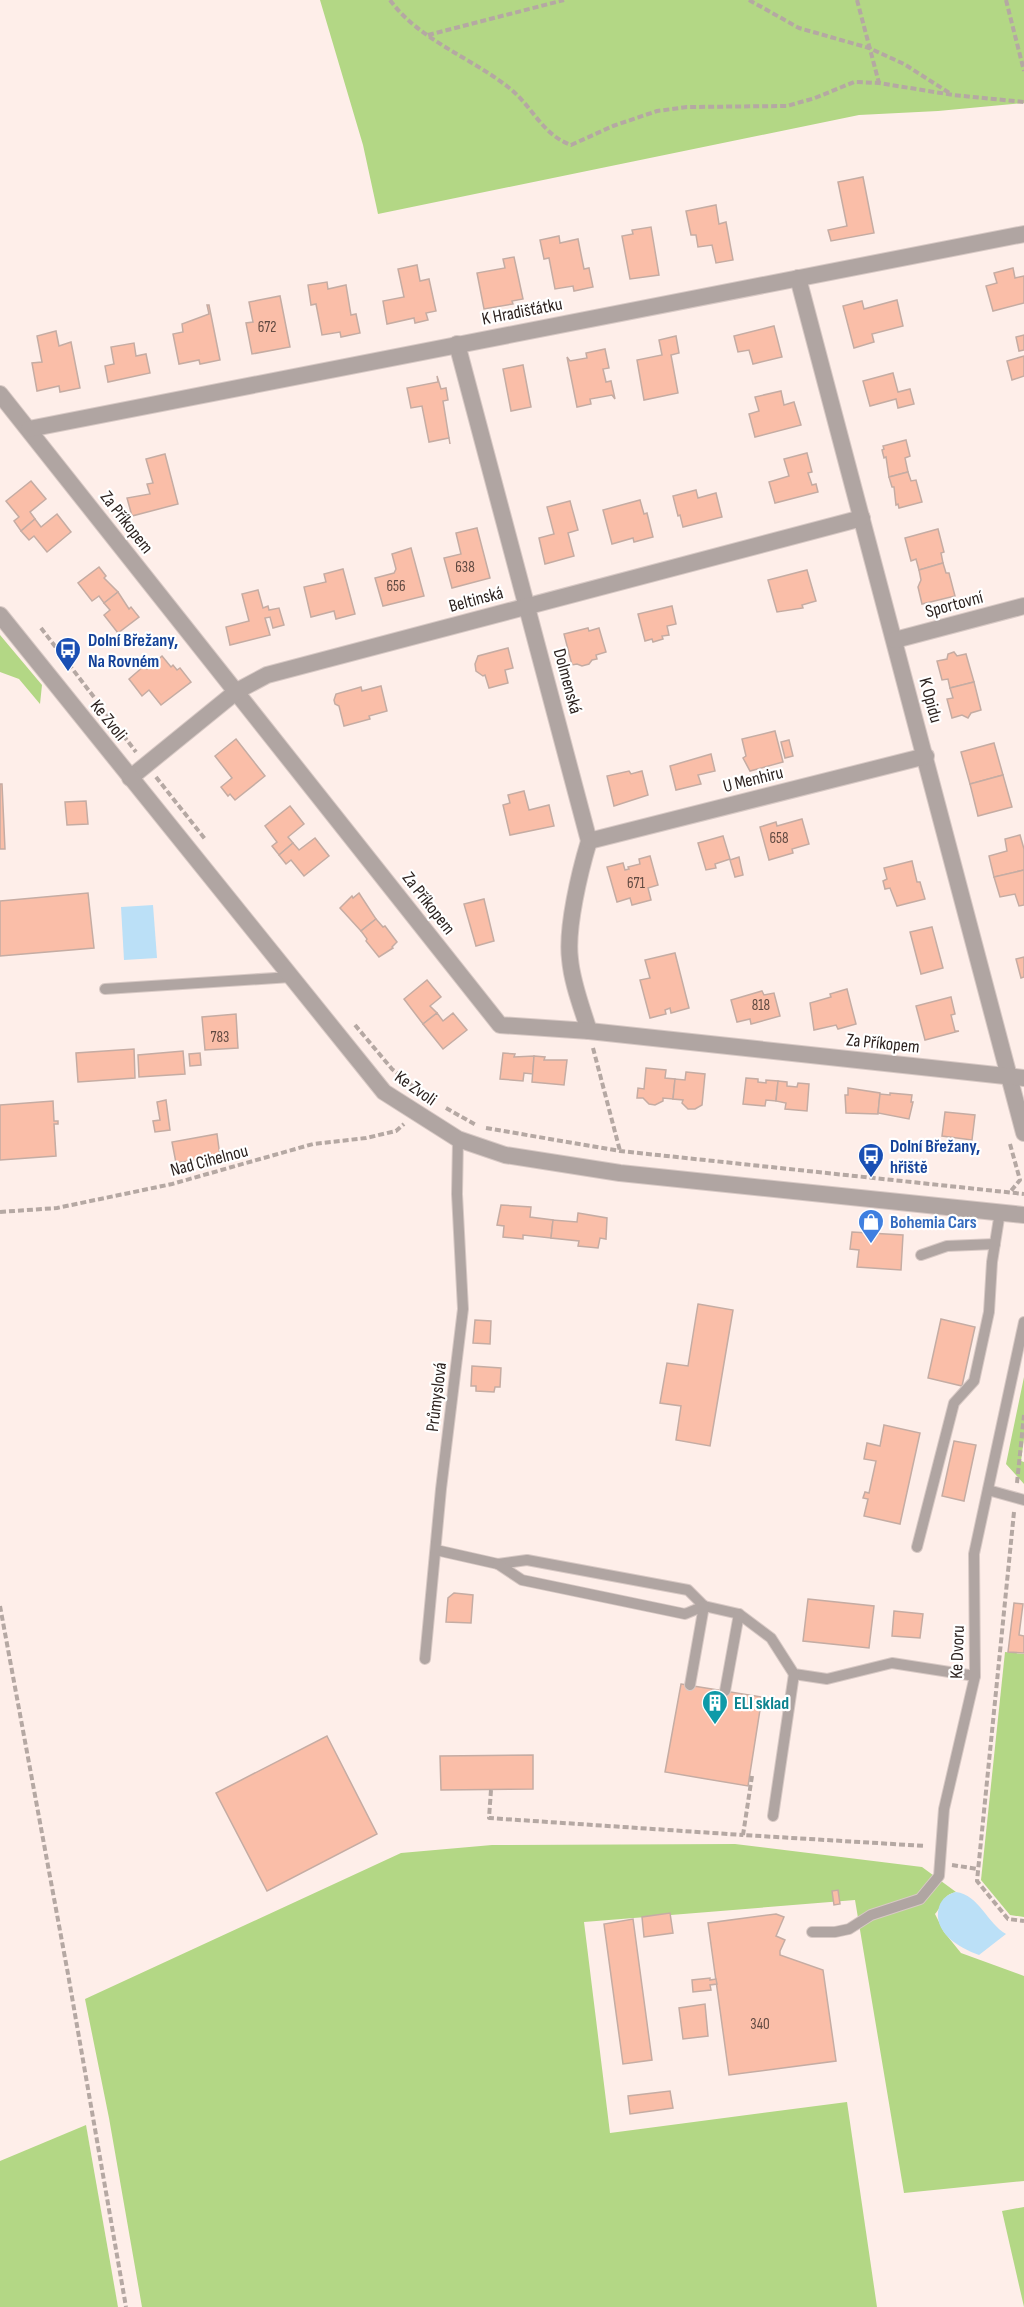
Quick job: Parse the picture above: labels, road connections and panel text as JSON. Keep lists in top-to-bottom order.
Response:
{
  "streets": {
    "street": [
      "K Hradišťátku",
      "Za Příkopem",
      "Beltinská",
      "Sportovní",
      "Dolmenská",
      "K Opidu",
      "Ke Zvoli",
      "U Menhiru"
    ],
    "lane": ["Průmyslová", "Ke Dvoru"],
    "path": ["Nad Cihelnou"]
  },
  "crossings": [
    ["K Hradišťátku", "Za Příkopem"],
    ["K Hradišťátku", "Dolmenská"],
    ["K Hradišťátku", "K Opidu"],
    ["Za Příkopem", "Beltinská"],
    ["Za Příkopem", "K Opidu"],
    ["Beltinská", "Dolmenská"],
    ["Beltinská", "K Opidu"],
    ["Beltinská", "Ke Zvoli"],
    ["Sportovní", "K Opidu"],
    ["Dolmenská", "U Menhiru"],
    ["K Opidu", "U Menhiru"],
    ["Ke Zvoli", "Nad Cihelnou"],
    ["Ke Zvoli", "Průmyslová"]
  ],
  "places": {
    "bus stop": ["Dolní Břežany, Na Rovném", "Dolní Břežany, hřiště"],
    "shop": ["Bohemia Cars"],
    "building": ["ELI sklad"]
  },
  "house_numbers": [
    "672",
    "638",
    "656",
    "658",
    "671",
    "818",
    "783",
    "340"
  ]
}
